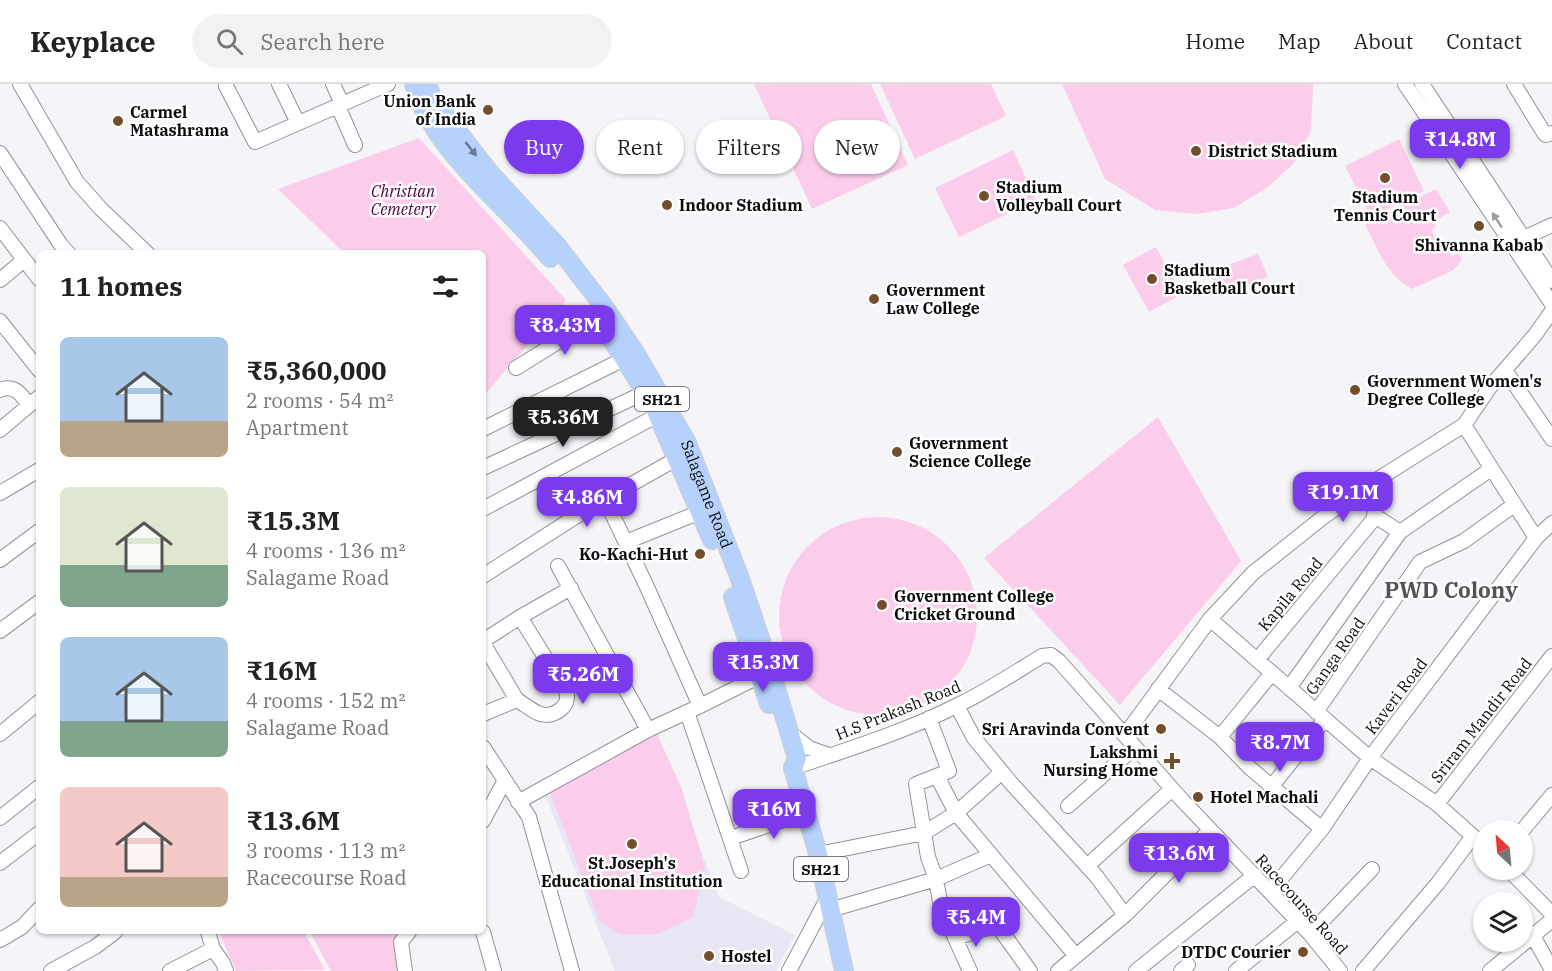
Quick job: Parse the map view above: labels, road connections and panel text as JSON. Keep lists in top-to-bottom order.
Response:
{
  "streets": {
    "main road": ["SH21", "Salagame Road"],
    "street": [
      "Kapila Road",
      "Ganga Road",
      "Kaveri Road",
      "H.S Prakash Road",
      "Sriram Mandir Road",
      "Racecourse Road"
    ]
  },
  "crossings": [
    ["Salagame Road", "H.S Prakash Road"],
    ["Kaveri Road", "Racecourse Road"],
    ["H.S Prakash Road", "Racecourse Road"]
  ],
  "districts": ["PWD Colony"],
  "parks": ["Christian Cemetery"],
  "places": {
    "other": [
      "Union Bank of India",
      "Carmel Matashrama",
      "District Stadium",
      "Stadium Tennis Court",
      "Stadium Volleyball Court",
      "Indoor Stadium",
      "Shivanna Kabab",
      "Stadium Basketball Court",
      "Government Law College",
      "Government Women's Degree College",
      "Government Science College",
      "Ko-Kachi-Hut",
      "Government College Cricket Ground",
      "Sri Aravinda Convent",
      "Hotel Machali",
      "St.Joseph's Educational Institution",
      "DTDC Courier",
      "Hostel"
    ],
    "health": ["Lakshmi Nursing Home"]
  },
  "north": "top left",
  "page": {
    "header": "Keyplace",
    "search": "Search here",
    "nav": [
      "Home",
      "Map",
      "About",
      "Contact"
    ],
    "price": [
      "₹14.8M",
      "₹8.43M",
      "₹5.36M",
      "₹19.1M",
      "₹4.86M",
      "₹15.3M",
      "₹5.26M",
      "₹8.7M",
      "₹16M",
      "₹13.6M",
      "₹5.4M"
    ],
    "chip": [
      "Buy",
      "Rent",
      "Filters",
      "New"
    ],
    "heading": "11 homes",
    "list": [
      {
        "name": "₹5,360,000",
        "note": "2 rooms · 54 m² · Apartment"
      },
      {
        "name": "₹15.3M",
        "note": "4 rooms · 136 m² · Salagame Road"
      },
      {
        "name": "₹16M",
        "note": "4 rooms · 152 m² · Salagame Road"
      },
      {
        "name": "₹13.6M",
        "note": "3 rooms · 113 m² · Racecourse Road"
      }
    ]
  }
}
